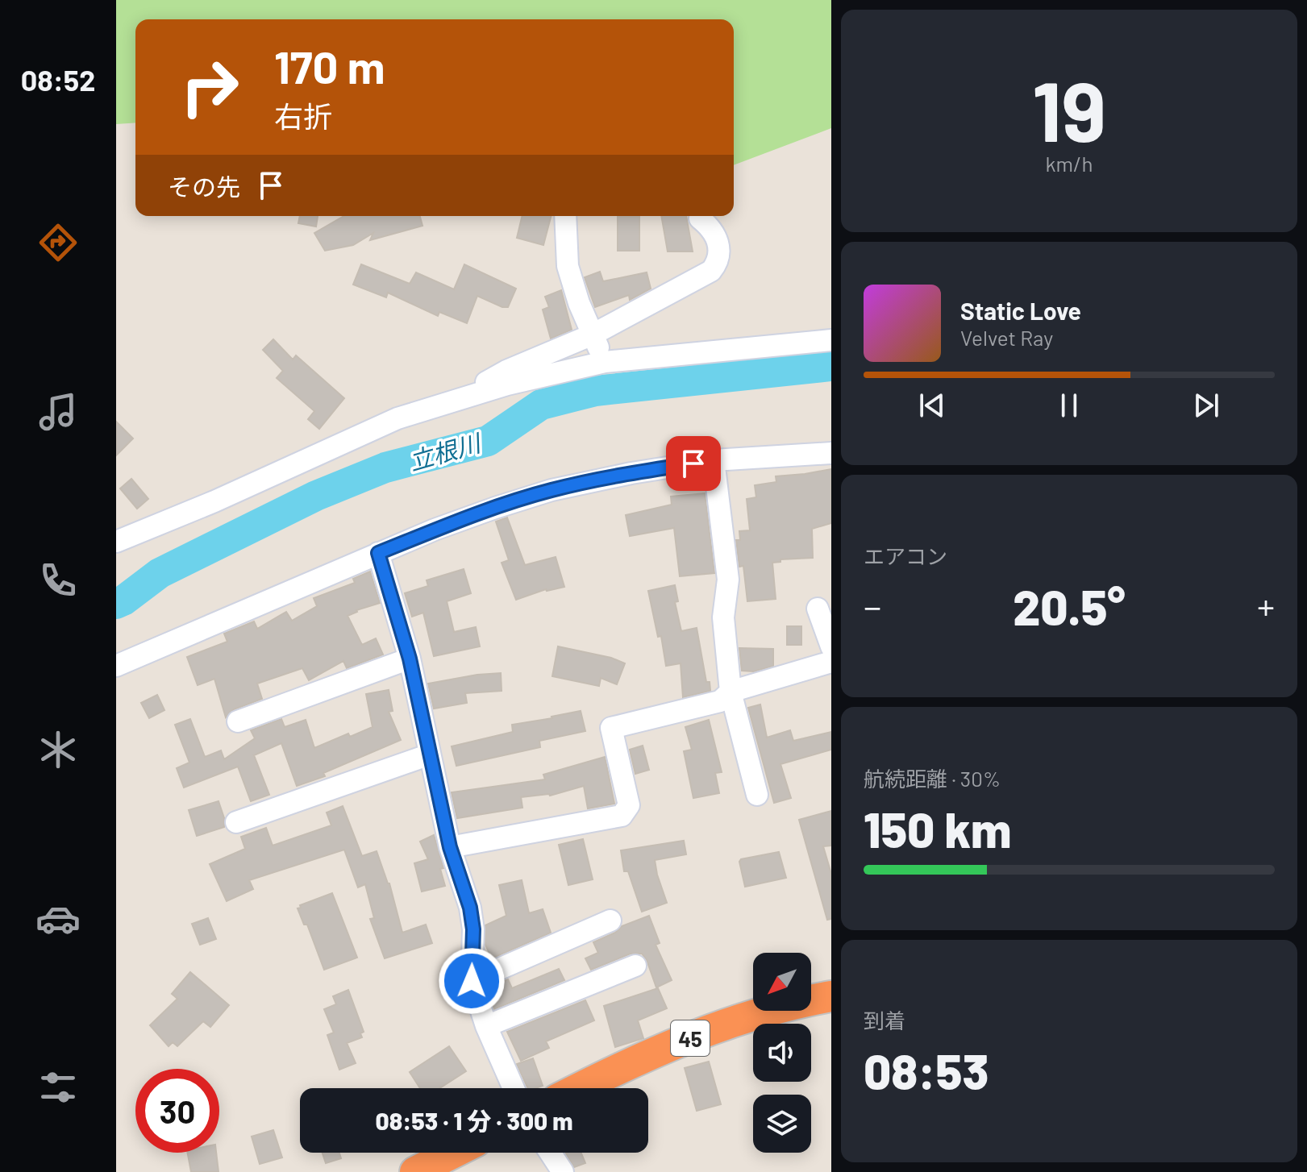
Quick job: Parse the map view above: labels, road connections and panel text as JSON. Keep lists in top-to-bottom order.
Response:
{
  "streets": {
    "highway": ["45"]
  },
  "water": ["立根川"],
  "north": "bottom left",
  "page": {
    "tabs": "08:52",
    "tile": [
      ["19", "km/h"],
      "エアコン",
      ["航続距離 · 30%", "150 km"],
      ["到着", "08:53"]
    ],
    "turn": ["170 m", "右折"],
    "then": "その先",
    "song": ["Static Love", "Velvet Ray"],
    "heat": ["−", "20.5°", "+"],
    "limit": "30",
    "trip": "08:53 · 1 分 · 300 m"
  }
}
